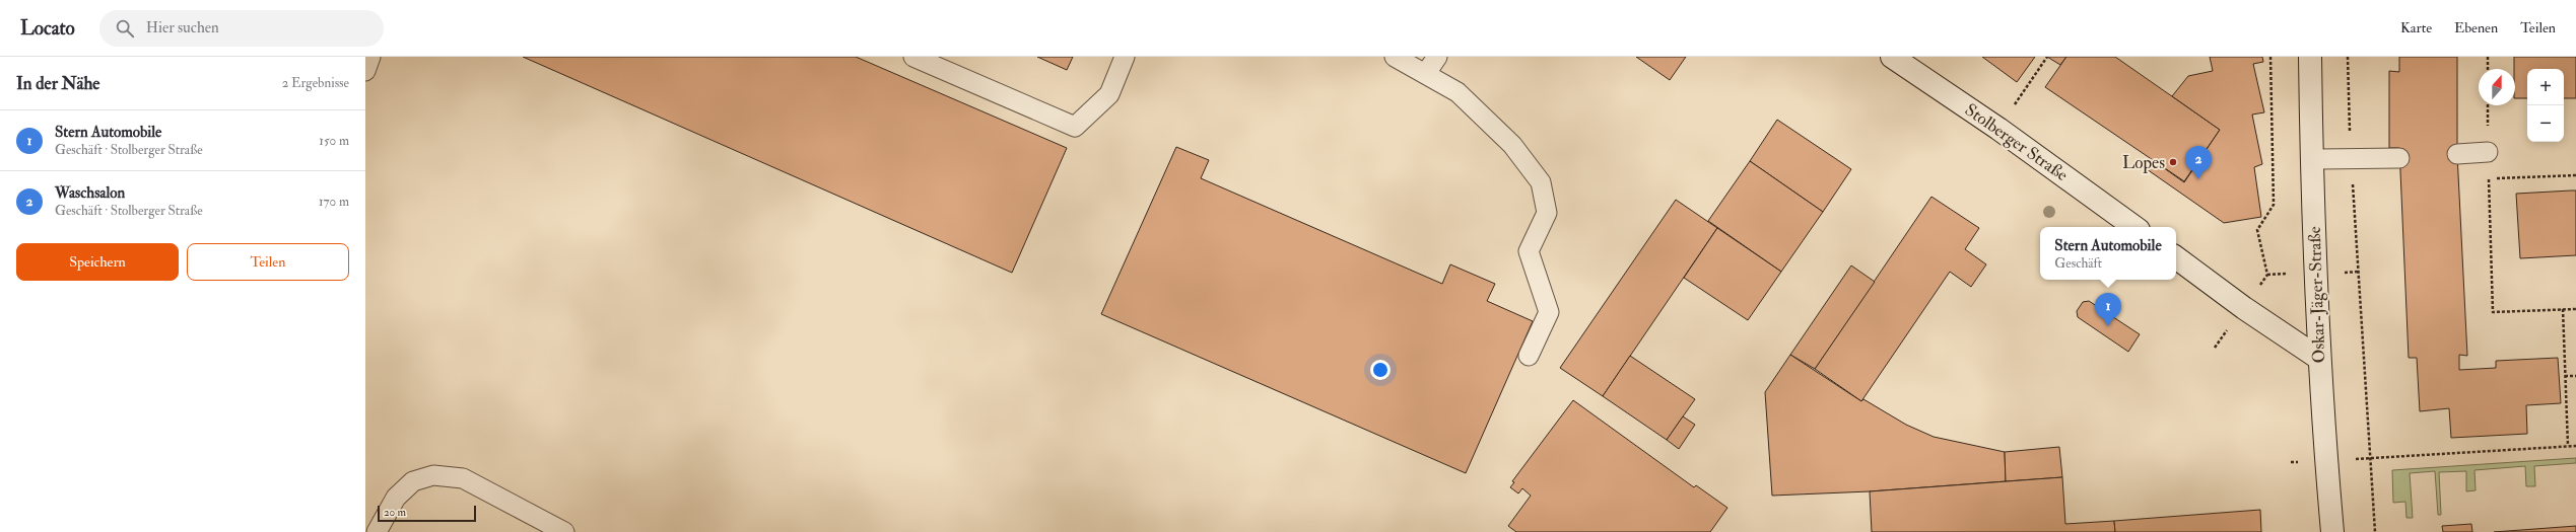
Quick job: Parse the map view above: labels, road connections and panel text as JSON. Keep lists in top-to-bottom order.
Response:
{
  "streets": {
    "street": ["Stolberger Straße", "Oskar-Jäger-Straße"]
  },
  "places": ["Lopes"],
  "scale_bar": "20 m",
  "north": "top",
  "page": {
    "header": "Locato",
    "search": "Hier suchen",
    "nav": ["Karte", "Ebenen", "Teilen"],
    "heading": ["In der Nähe", "2 Ergebnisse"],
    "map_buttons": ["+", "−"],
    "list": [
      {
        "mark": "1",
        "name": "Stern Automobile",
        "note": "Geschäft · Stolberger Straße",
        "value": "150 m"
      },
      {
        "mark": "2",
        "name": "Waschsalon",
        "note": "Geschäft · Stolberger Straße",
        "value": "170 m"
      }
    ],
    "pins": ["2", "1"],
    "popup": ["Stern Automobile", "Geschäft"],
    "buttons": ["Speichern", "Teilen"],
    "scale": "20 m"
  }
}
